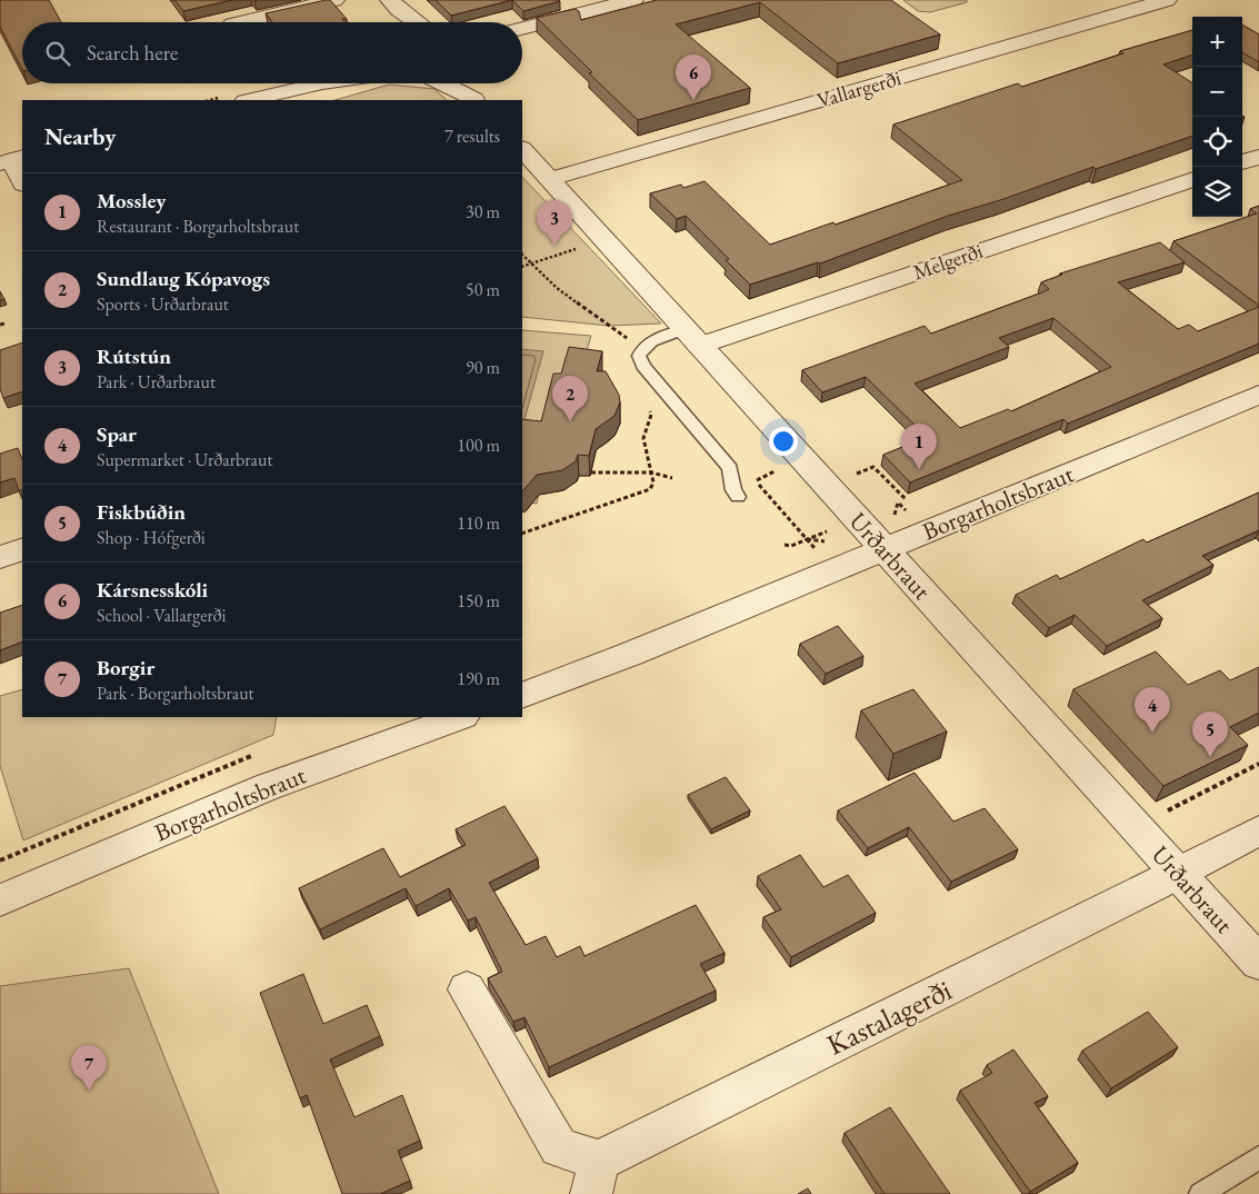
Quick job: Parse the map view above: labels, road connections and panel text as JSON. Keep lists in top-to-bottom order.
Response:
{
  "streets": {
    "street": [
      "Vallargerði",
      "Melgerði",
      "Borgarholtsbraut",
      "Urðarbraut",
      "Kastalagerði"
    ]
  },
  "crossings": [
    ["Vallargerði", "Urðarbraut"],
    ["Melgerði", "Urðarbraut"],
    ["Borgarholtsbraut", "Urðarbraut"],
    ["Urðarbraut", "Kastalagerði"]
  ],
  "page": {
    "map_buttons": ["+", "−"],
    "search": "Search here",
    "pins": [
      "6",
      "3",
      "2",
      "1",
      "4",
      "5",
      "7"
    ],
    "heading": ["Nearby", "7 results"],
    "list": [
      {
        "mark": "1",
        "name": "Mossley",
        "note": "Restaurant · Borgarholtsbraut",
        "value": "30 m"
      },
      {
        "mark": "2",
        "name": "Sundlaug Kópavogs",
        "note": "Sports · Urðarbraut",
        "value": "50 m"
      },
      {
        "mark": "3",
        "name": "Rútstún",
        "note": "Park · Urðarbraut",
        "value": "90 m"
      },
      {
        "mark": "4",
        "name": "Spar",
        "note": "Supermarket · Urðarbraut",
        "value": "100 m"
      },
      {
        "mark": "5",
        "name": "Fiskbúðin",
        "note": "Shop · Hófgerði",
        "value": "110 m"
      },
      {
        "mark": "6",
        "name": "Kársnesskóli",
        "note": "School · Vallargerði",
        "value": "150 m"
      },
      {
        "mark": "7",
        "name": "Borgir",
        "note": "Park · Borgarholtsbraut",
        "value": "190 m"
      }
    ]
  }
}
